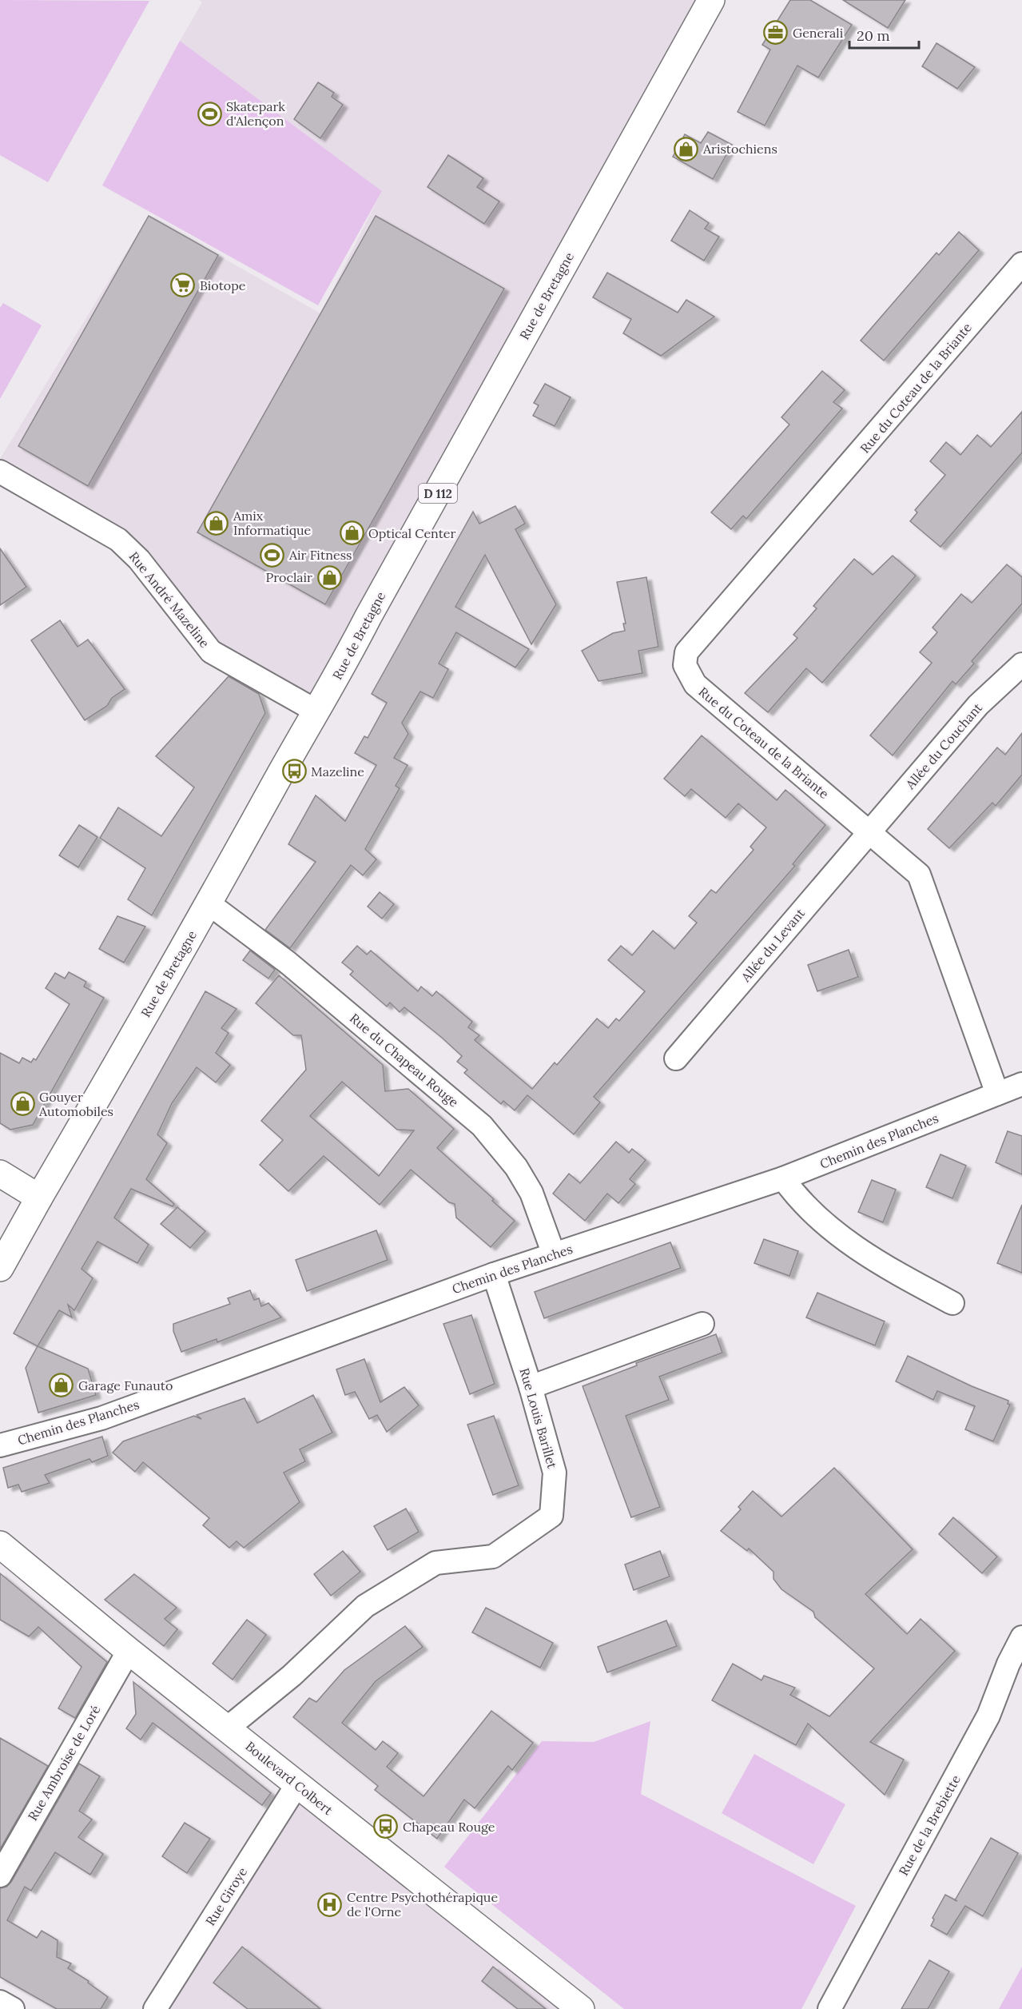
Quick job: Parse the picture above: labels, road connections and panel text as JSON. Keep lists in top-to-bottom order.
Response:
{
  "streets": {
    "main road": ["Rue de Bretagne", "D 112", "Boulevard Colbert"],
    "street": [
      "Rue du Coteau de la Briante",
      "Rue André Mazeline",
      "Allée du Couchant",
      "Allée du Levant",
      "Rue du Chapeau Rouge",
      "Chemin des Planches",
      "Rue Louis Barillet",
      "Rue Ambroise de Loré",
      "Rue de la Brebiette",
      "Rue Giroye"
    ]
  },
  "crossings": [
    ["Rue de Bretagne", "Rue André Mazeline"],
    ["Rue de Bretagne", "Rue du Chapeau Rouge"],
    ["Rue du Coteau de la Briante", "Allée du Couchant"],
    ["Rue du Coteau de la Briante", "Allée du Levant"],
    ["Rue du Coteau de la Briante", "Chemin des Planches"],
    ["Allée du Couchant", "Allée du Levant"],
    ["Rue du Chapeau Rouge", "Chemin des Planches"],
    ["Chemin des Planches", "Rue Louis Barillet"],
    ["Rue Louis Barillet", "Boulevard Colbert"],
    ["Rue Ambroise de Loré", "Boulevard Colbert"],
    ["Boulevard Colbert", "Rue Giroye"]
  ],
  "places": {
    "office": ["Generali"],
    "sports": ["Skatepark d'Alençon", "Air Fitness"],
    "shop": [
      "Aristochiens",
      "Amix Informatique",
      "Optical Center",
      "Proclair",
      "Gouyer Automobiles",
      "Garage Funauto"
    ],
    "supermarket": ["Biotope"],
    "bus stop": ["Mazeline", "Chapeau Rouge"],
    "hospital": ["Centre Psychothérapique de l'Orne"]
  },
  "scale_bar": "20 m"
}
